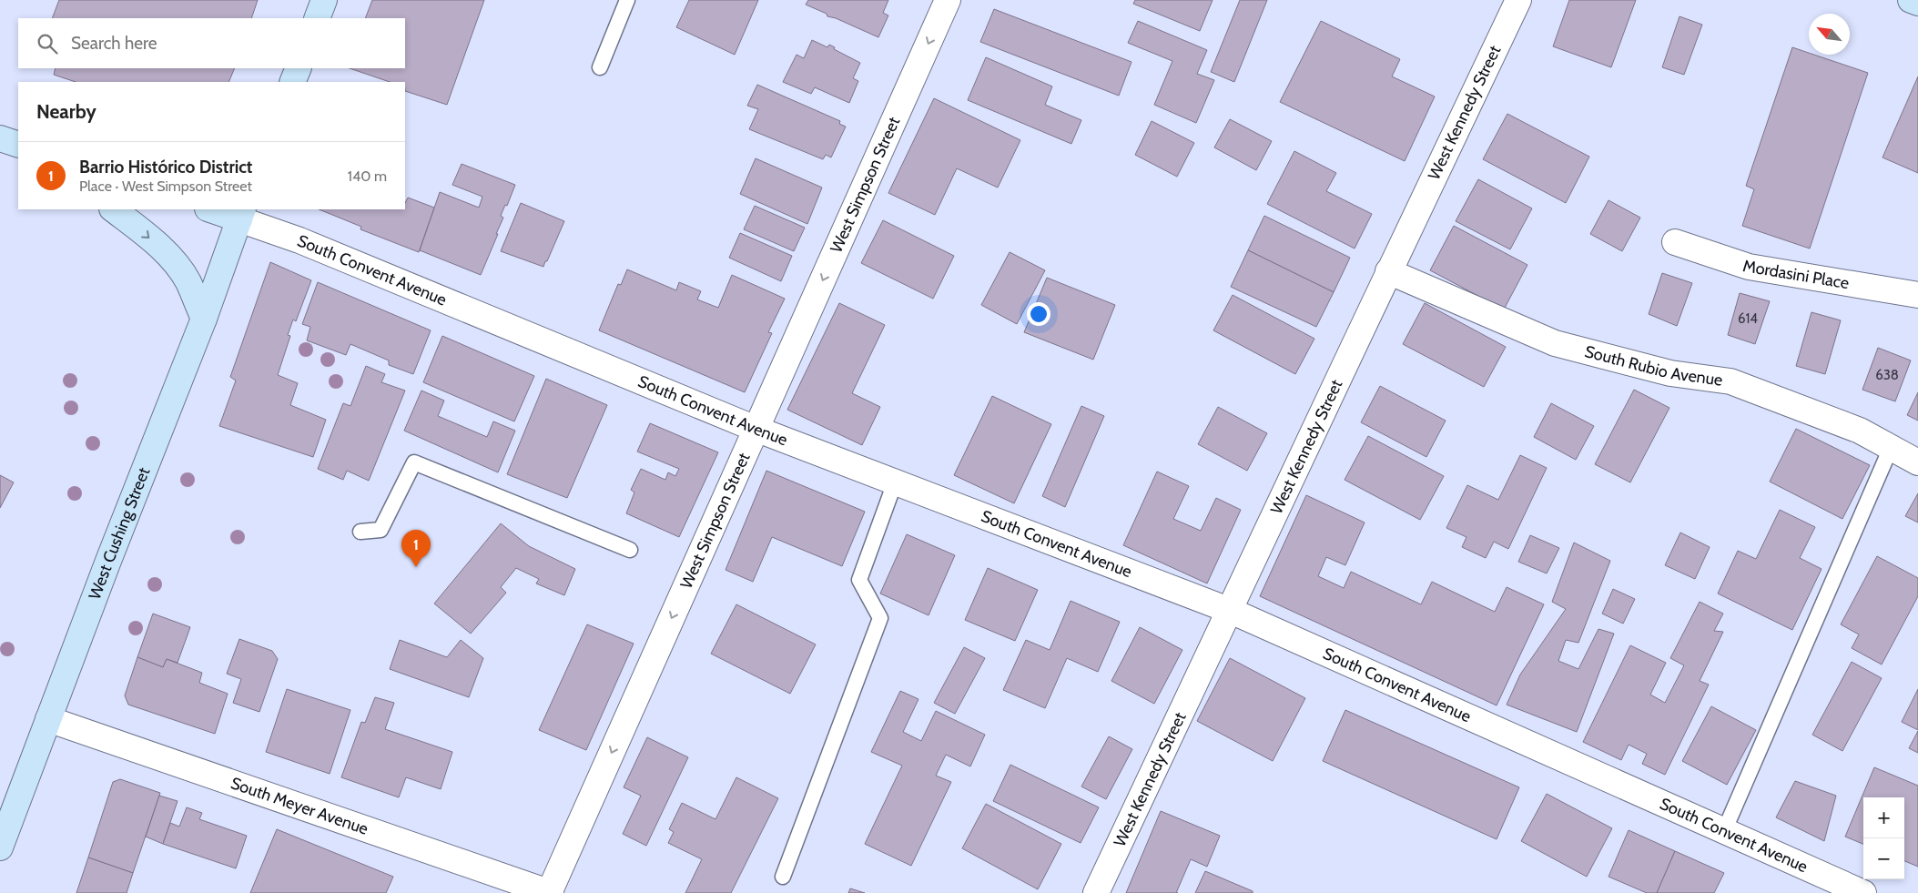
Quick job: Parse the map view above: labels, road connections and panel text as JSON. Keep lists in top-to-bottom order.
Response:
{
  "streets": {
    "street": [
      "West Kennedy Street",
      "West Simpson Street",
      "South Convent Avenue",
      "Mordasini Place",
      "South Rubio Avenue",
      "West Cushing Street",
      "South Meyer Avenue"
    ]
  },
  "crossings": [
    ["West Kennedy Street", "South Convent Avenue"],
    ["West Kennedy Street", "South Rubio Avenue"],
    ["West Simpson Street", "South Convent Avenue"],
    ["West Simpson Street", "South Meyer Avenue"],
    ["South Convent Avenue", "West Cushing Street"],
    ["West Cushing Street", "South Meyer Avenue"]
  ],
  "one_way": ["West Simpson Street"],
  "house_numbers": ["614", "638"],
  "north": "top left",
  "page": {
    "search": "Search here",
    "heading": "Nearby",
    "list": [
      {
        "mark": "1",
        "name": "Barrio Histórico District",
        "note": "Place · West Simpson Street",
        "value": "140 m"
      }
    ],
    "pins": "1",
    "map_buttons": ["+", "−"]
  }
}
